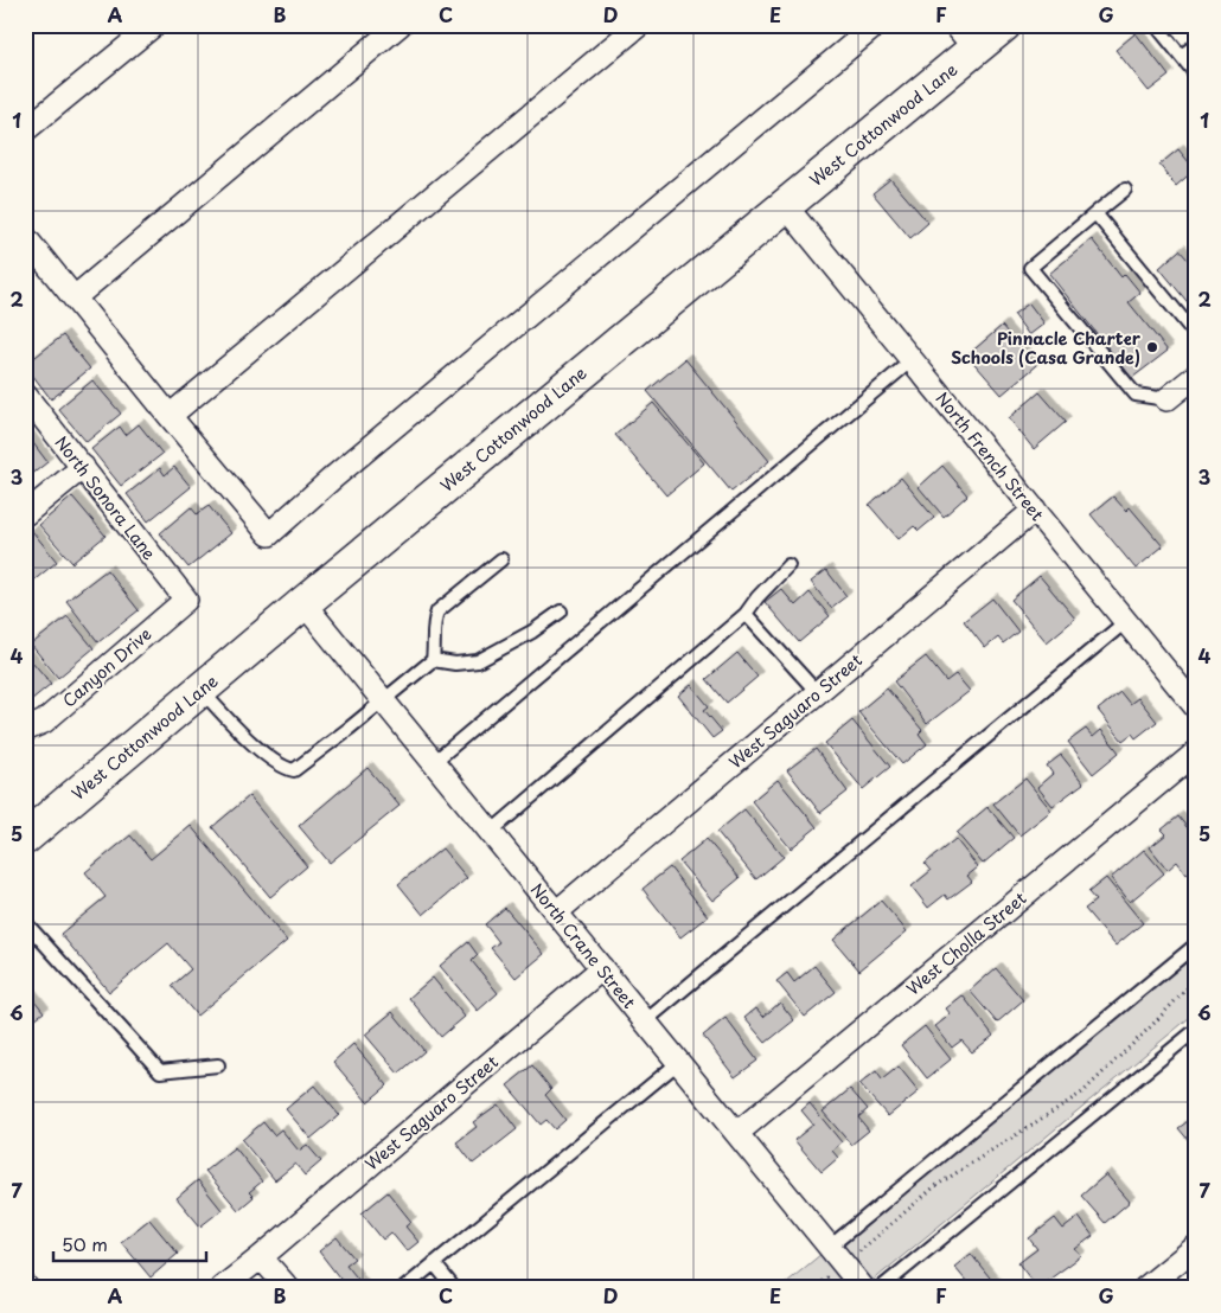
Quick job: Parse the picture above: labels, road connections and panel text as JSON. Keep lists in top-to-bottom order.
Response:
{
  "streets": {
    "main road": ["West Cottonwood Lane"],
    "street": [
      "North French Street",
      "North Sonora Lane",
      "Canyon Drive",
      "West Saguaro Street",
      "West Cholla Street",
      "North Crane Street"
    ]
  },
  "crossings": [
    ["West Cottonwood Lane", "North French Street"],
    ["West Cottonwood Lane", "North Crane Street"],
    ["North French Street", "West Saguaro Street"],
    ["North Sonora Lane", "Canyon Drive"],
    ["West Saguaro Street", "North Crane Street"],
    ["West Cholla Street", "North Crane Street"]
  ],
  "places": ["Pinnacle Charter Schools (Casa Grande)"],
  "scale_bar": "50 m",
  "grid": {
    "columns": [
      "A",
      "B",
      "C",
      "D",
      "E",
      "F",
      "G"
    ],
    "rows": [
      "1",
      "2",
      "3",
      "4",
      "5",
      "6",
      "7"
    ]
  }
}
